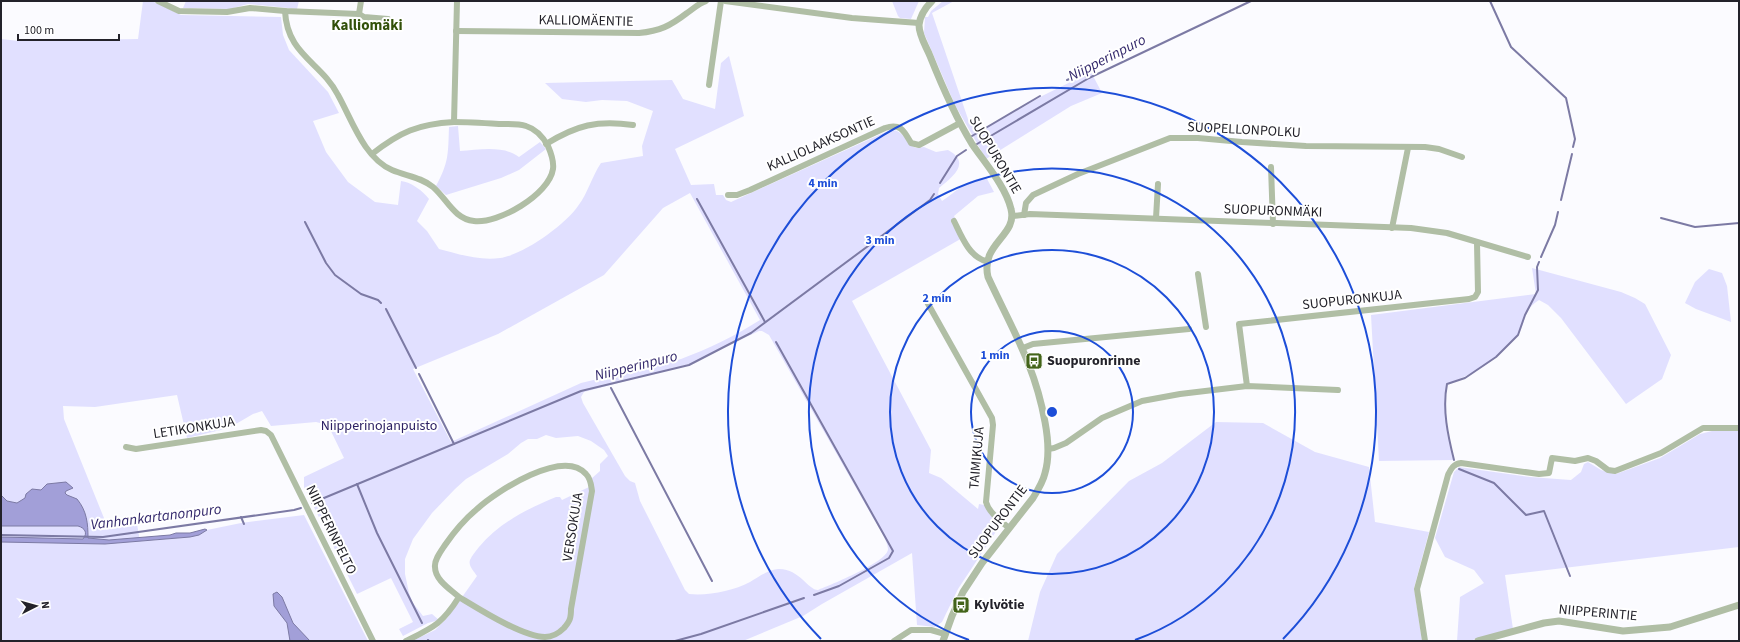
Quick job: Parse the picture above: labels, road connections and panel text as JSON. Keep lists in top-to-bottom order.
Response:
{
  "streets": {
    "street": [
      "KALLIOMÄENTIE",
      "SUOPELLONPOLKU",
      "KALLIOLAAKSONTIE",
      "SUOPURONTIE",
      "SUOPURONMÄKI",
      "SUOPURONKUJA",
      "LETIKONKUJA",
      "TAIMIKUJA",
      "VERSOKUJA",
      "NIIPPERINPELTO",
      "NIIPPERINTIE"
    ]
  },
  "crossings": [
    ["SUOPELLONPOLKU", "SUOPURONMÄKI"],
    ["KALLIOLAAKSONTIE", "SUOPURONTIE"],
    ["SUOPURONTIE", "SUOPURONMÄKI"],
    ["SUOPURONTIE", "TAIMIKUJA"],
    ["SUOPURONMÄKI", "SUOPURONKUJA"],
    ["LETIKONKUJA", "NIIPPERINPELTO"]
  ],
  "districts": ["Kalliomäki"],
  "water": ["Niipperinpuro", "Vanhankartanonpuro"],
  "parks": ["Niipperinojanpuisto"],
  "places": {
    "bus stop": ["Suopuronrinne", "Kylvötie"]
  },
  "scale_bar": "100 m",
  "north": "right",
  "rings": [
    "4 min",
    "3 min",
    "2 min",
    "1 min"
  ]
}
